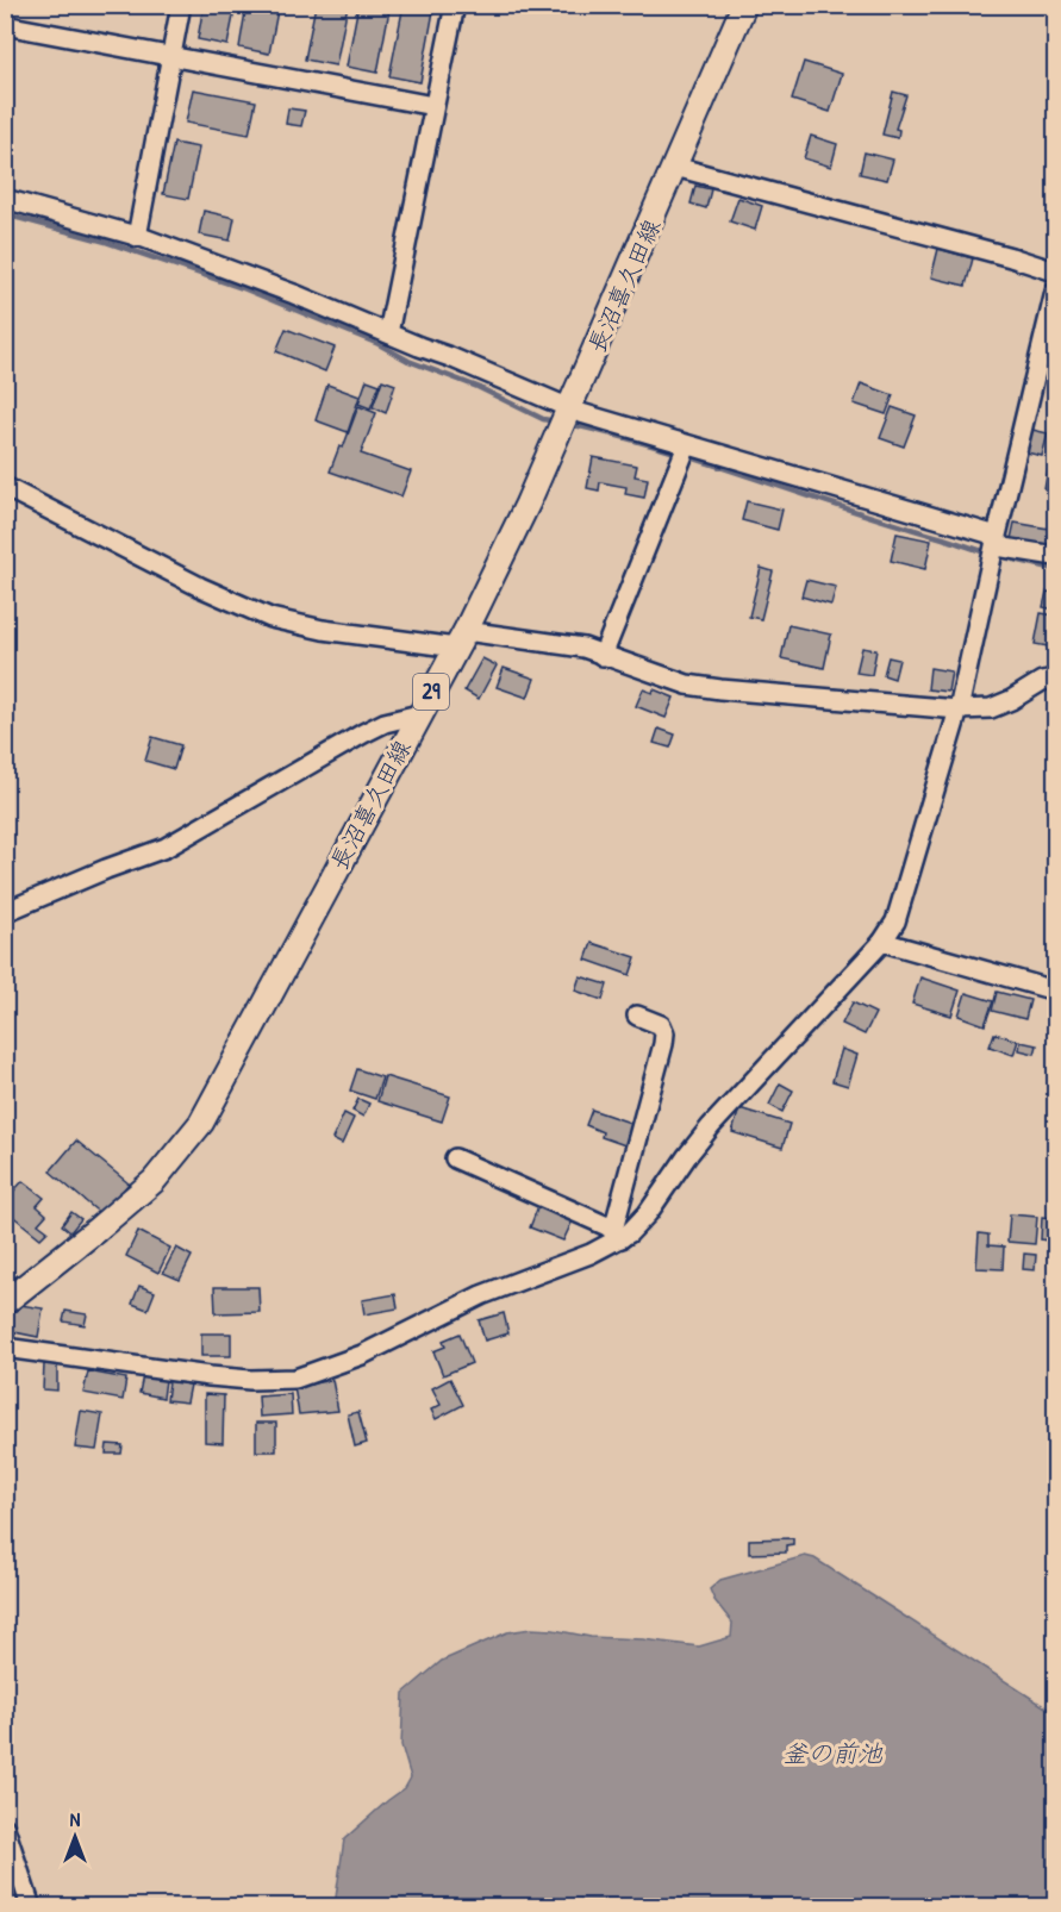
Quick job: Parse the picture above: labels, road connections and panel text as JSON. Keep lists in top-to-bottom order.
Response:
{
  "streets": {
    "main road": ["長沼喜久田線", "29"]
  },
  "water": ["釜の前池"],
  "north": "top"
}
